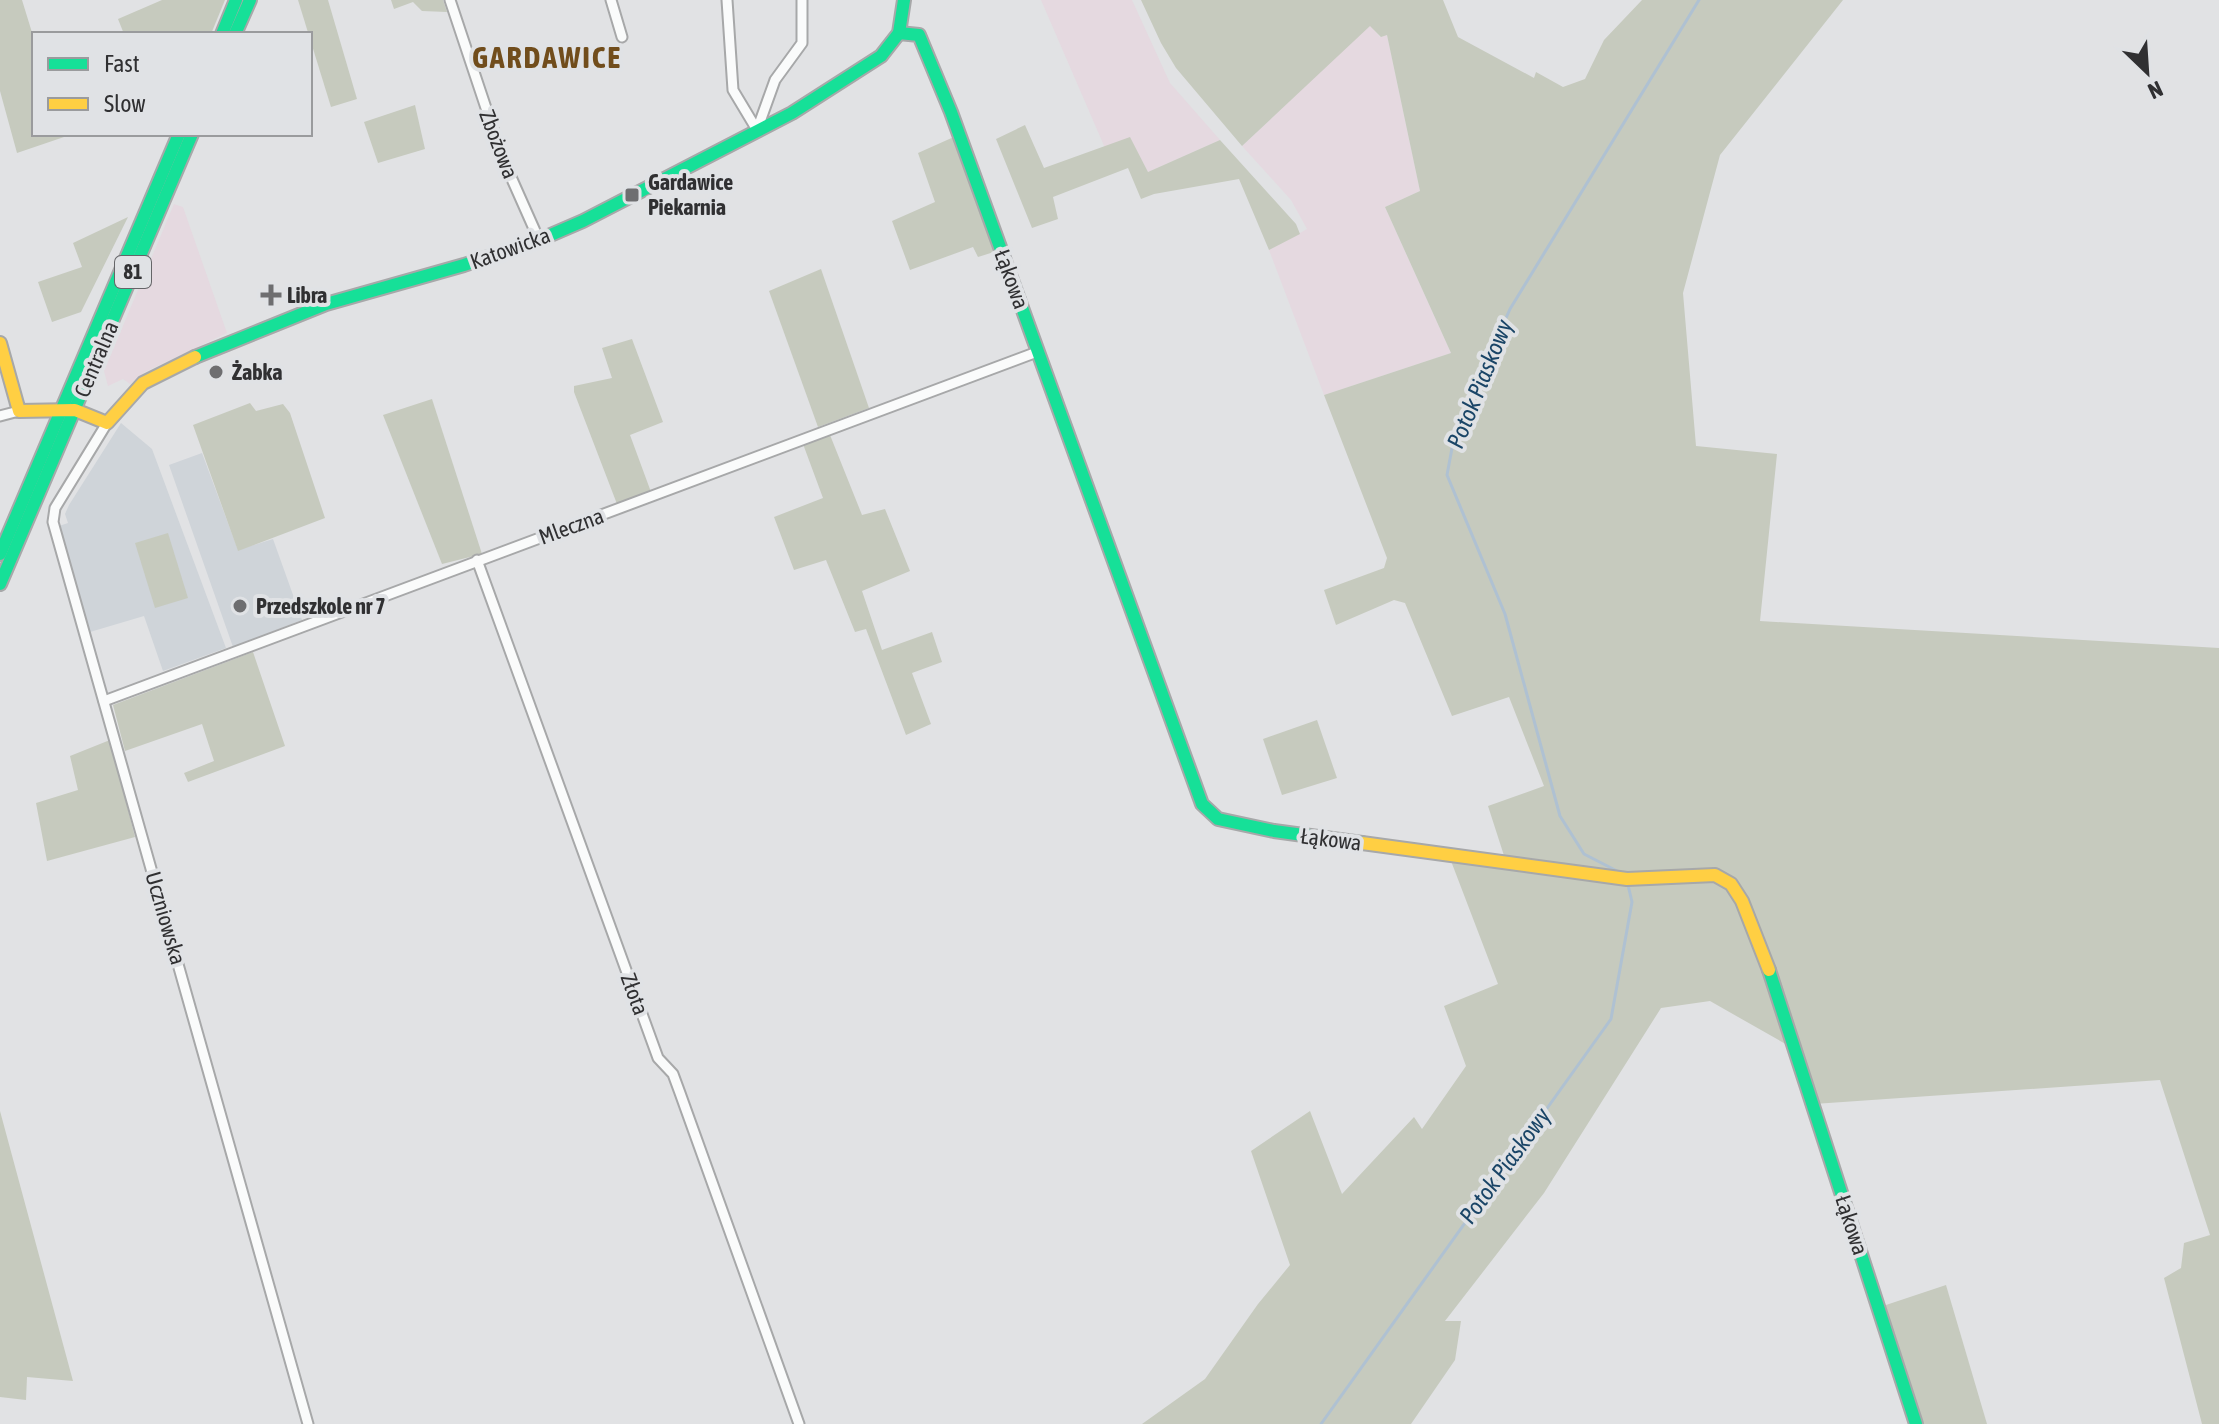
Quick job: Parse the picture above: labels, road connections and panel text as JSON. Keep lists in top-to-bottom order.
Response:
{
  "streets": {
    "street": [
      "Zbożowa",
      "Katowicka",
      "81",
      "Łąkowa",
      "Centralna",
      "Mleczna",
      "Uczniowska",
      "Złota"
    ]
  },
  "crossings": [
    ["Zbożowa", "Katowicka"],
    ["Katowicka", "Łąkowa"],
    ["Katowicka", "Uczniowska"],
    ["Łąkowa", "Mleczna"],
    ["Mleczna", "Uczniowska"],
    ["Mleczna", "Złota"]
  ],
  "districts": ["GARDAWICE"],
  "water": ["Potok Piaskowy"],
  "places": {
    "transit": ["Gardawice Piekarnia"],
    "health": ["Libra"],
    "other": ["Żabka", "Przedszkole nr 7"]
  },
  "legend": ["Fast", "Slow"],
  "north": "bottom right"
}
